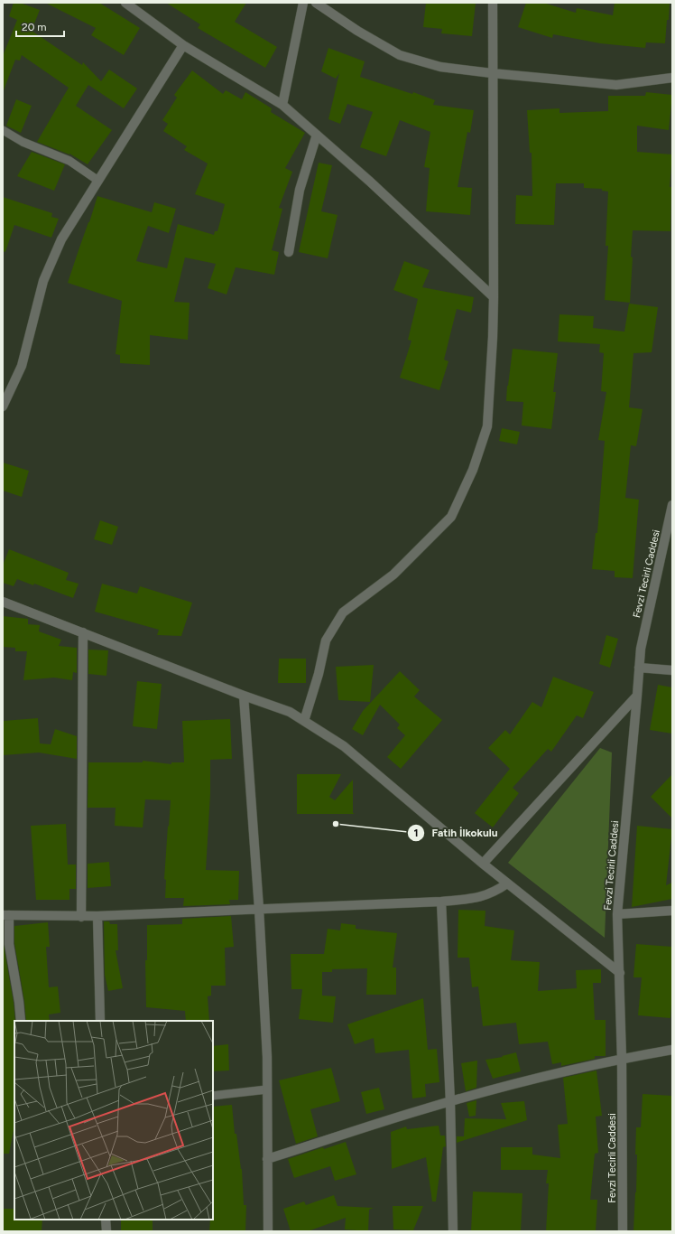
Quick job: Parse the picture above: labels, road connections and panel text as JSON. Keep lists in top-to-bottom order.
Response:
{
  "streets": {
    "street": ["Fevzi Tecirli Caddesi"]
  },
  "places": ["Fatih İlkokulu"],
  "scale_bar": "20 m"
}
